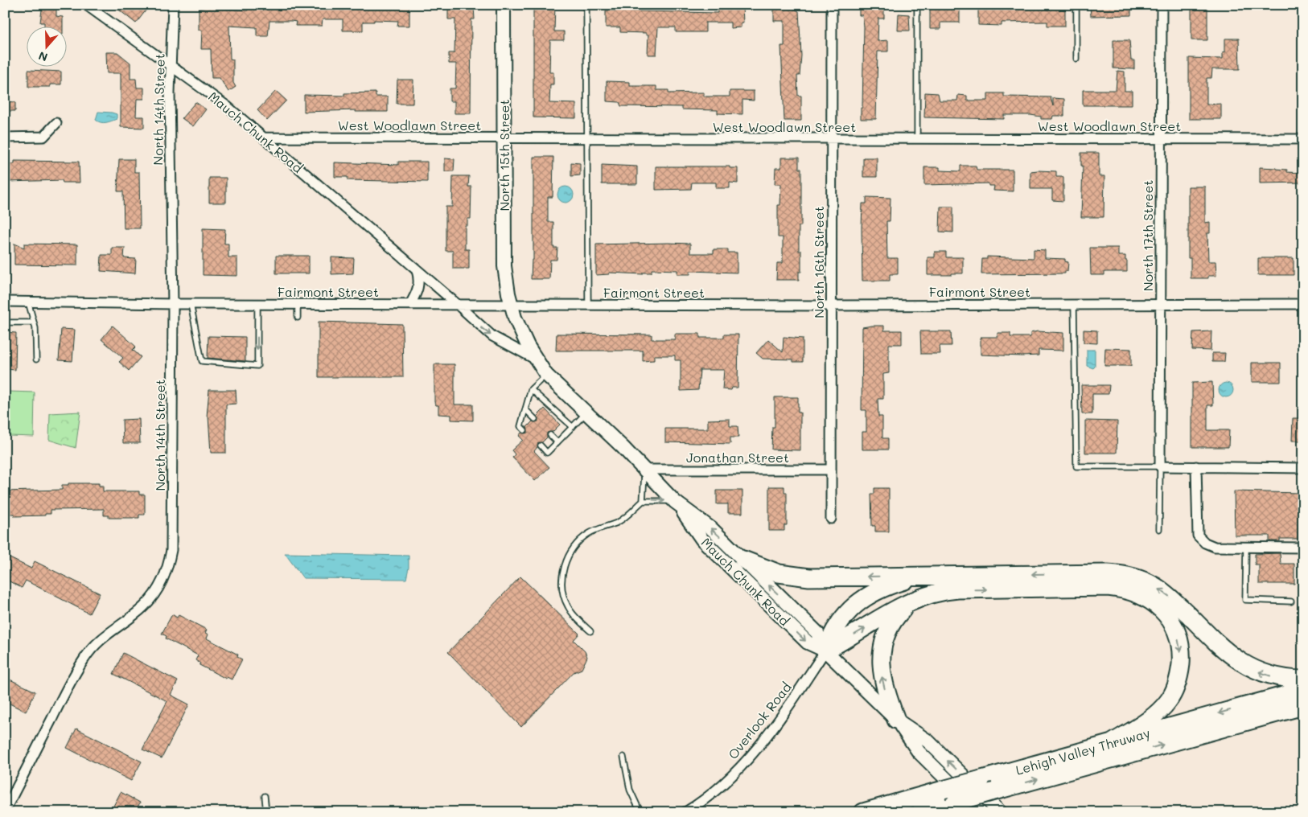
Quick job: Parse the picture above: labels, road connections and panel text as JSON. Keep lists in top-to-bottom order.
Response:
{
  "streets": {
    "highway": ["Lehigh Valley Thruway"],
    "main road": ["Mauch Chunk Road", "North 15th Street"],
    "street": [
      "North 14th Street",
      "West Woodlawn Street",
      "North 17th Street",
      "North 16th Street",
      "Fairmont Street",
      "Jonathan Street",
      "Overlook Road"
    ]
  },
  "crossings": [
    ["North 14th Street", "Mauch Chunk Road"],
    ["North 14th Street", "Fairmont Street"],
    ["West Woodlawn Street", "Mauch Chunk Road"],
    ["West Woodlawn Street", "North 15th Street"],
    ["West Woodlawn Street", "North 17th Street"],
    ["West Woodlawn Street", "North 16th Street"],
    ["Mauch Chunk Road", "North 15th Street"],
    ["Mauch Chunk Road", "Fairmont Street"],
    ["Mauch Chunk Road", "Jonathan Street"],
    ["Mauch Chunk Road", "Overlook Road"],
    ["North 15th Street", "Fairmont Street"],
    ["North 17th Street", "Fairmont Street"],
    ["North 16th Street", "Fairmont Street"],
    ["North 16th Street", "Jonathan Street"]
  ],
  "north": "bottom"
}
